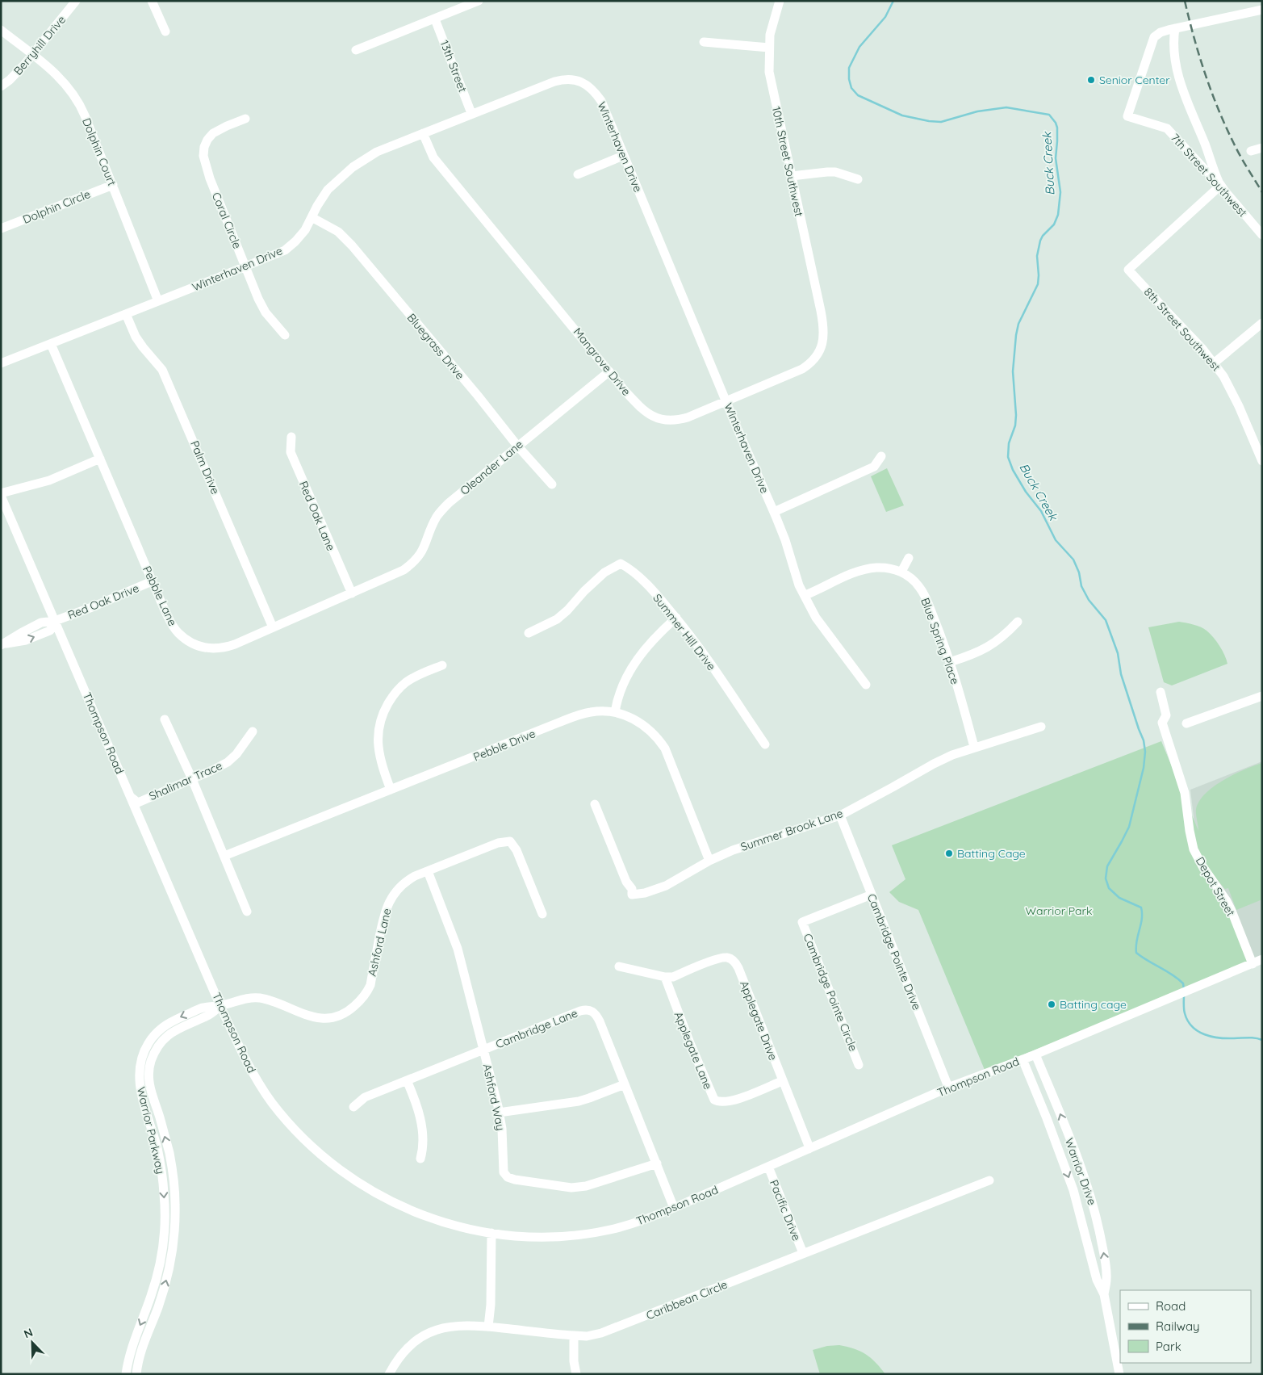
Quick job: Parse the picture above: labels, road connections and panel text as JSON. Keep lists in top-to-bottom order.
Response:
{
  "streets": {
    "street": [
      "Berryhill Drive",
      "13th Street",
      "Winterhaven Drive",
      "Dolphin Court",
      "10th Street Southwest",
      "7th Street Southwest",
      "Dolphin Circle",
      "Coral Circle",
      "8th Street Southwest",
      "Bluegrass Drive",
      "Mangrove Drive",
      "Palm Drive",
      "Oleander Lane",
      "Red Oak Lane",
      "Pebble Lane",
      "Red Oak Drive",
      "Summer Hill Drive",
      "Blue Spring Place",
      "Thompson Road",
      "Pebble Drive",
      "Shalimar Trace",
      "Summer Brook Lane",
      "Depot Street",
      "Ashford Lane",
      "Cambridge Pointe Drive",
      "Cambridge Pointe Circle",
      "Applegate Drive",
      "Cambridge Lane",
      "Applegate Lane",
      "Ashford Way",
      "Warrior Parkway",
      "Warrior Drive",
      "Pacific Drive",
      "Caribbean Circle"
    ]
  },
  "crossings": [
    ["Berryhill Drive", "Dolphin Court"],
    ["13th Street", "Winterhaven Drive"],
    ["Winterhaven Drive", "Dolphin Court"],
    ["Winterhaven Drive", "Coral Circle"],
    ["Winterhaven Drive", "Bluegrass Drive"],
    ["Winterhaven Drive", "Mangrove Drive"],
    ["Winterhaven Drive", "Palm Drive"],
    ["Winterhaven Drive", "Pebble Lane"],
    ["Winterhaven Drive", "Blue Spring Place"],
    ["Dolphin Court", "Dolphin Circle"],
    ["10th Street Southwest", "Mangrove Drive"],
    ["7th Street Southwest", "8th Street Southwest"],
    ["Bluegrass Drive", "Oleander Lane"],
    ["Mangrove Drive", "Oleander Lane"],
    ["Palm Drive", "Pebble Lane"],
    ["Oleander Lane", "Pebble Lane"],
    ["Red Oak Lane", "Pebble Lane"],
    ["Pebble Lane", "Red Oak Drive"],
    ["Red Oak Drive", "Thompson Road"],
    ["Blue Spring Place", "Summer Brook Lane"],
    ["Thompson Road", "Shalimar Trace"],
    ["Thompson Road", "Depot Street"],
    ["Thompson Road", "Ashford Lane"],
    ["Thompson Road", "Cambridge Pointe Drive"],
    ["Thompson Road", "Applegate Drive"],
    ["Thompson Road", "Cambridge Lane"],
    ["Thompson Road", "Warrior Parkway"],
    ["Thompson Road", "Warrior Drive"],
    ["Thompson Road", "Pacific Drive"],
    ["Pebble Drive", "Summer Brook Lane"],
    ["Summer Brook Lane", "Cambridge Pointe Drive"],
    ["Ashford Lane", "Ashford Way"],
    ["Ashford Lane", "Warrior Parkway"],
    ["Cambridge Pointe Drive", "Cambridge Pointe Circle"],
    ["Applegate Drive", "Applegate Lane"],
    ["Cambridge Lane", "Ashford Way"],
    ["Pacific Drive", "Caribbean Circle"]
  ],
  "water": ["Buck Creek"],
  "parks": ["Warrior Park"],
  "places": ["Senior Center", "Batting Cage", "Batting cage"],
  "legend": ["Road", "Railway", "Park"],
  "north": "top left"
}
